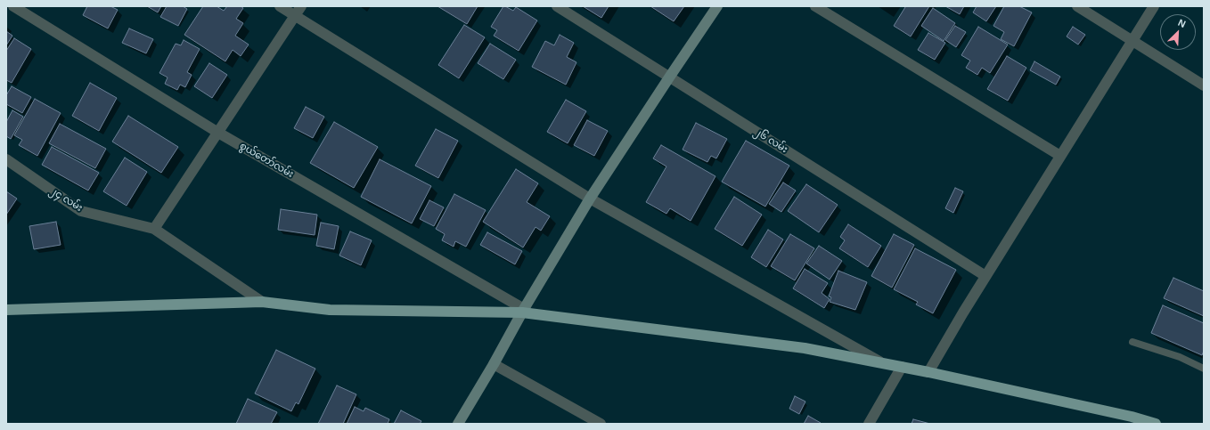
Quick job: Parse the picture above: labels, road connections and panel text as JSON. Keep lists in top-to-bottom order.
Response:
{
  "streets": {
    "street": ["၂၆ လမ်း", "စွယ်တော်လမ်း", "၂၄ လမ်း"]
  },
  "north": "top right"
}
